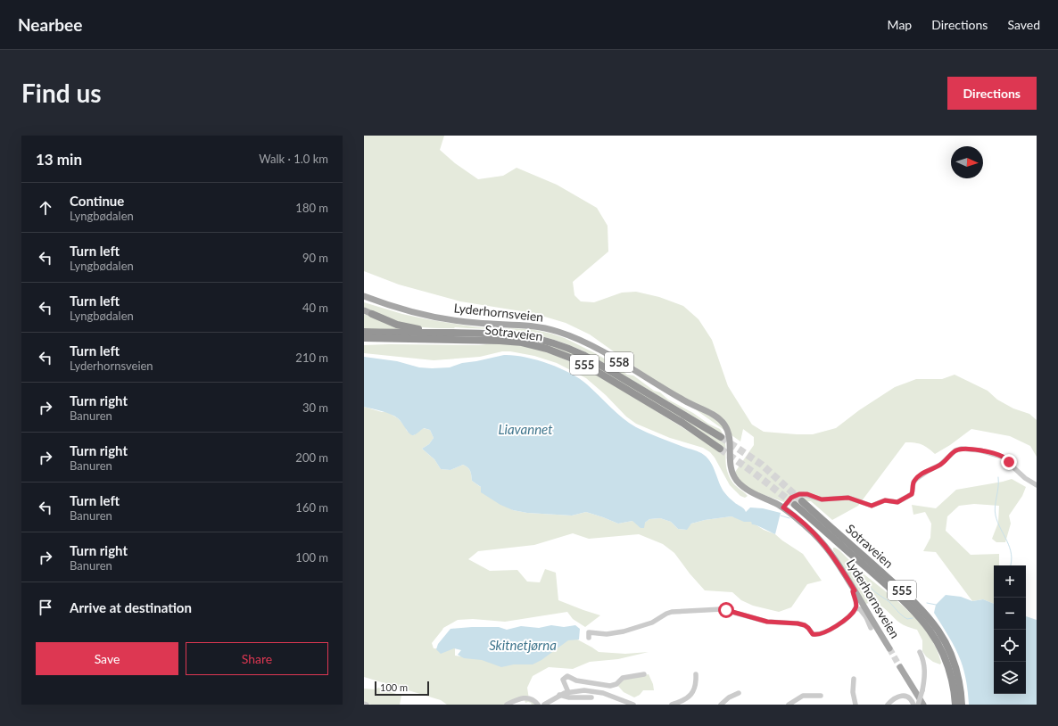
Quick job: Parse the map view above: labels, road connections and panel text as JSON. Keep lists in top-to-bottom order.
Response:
{
  "streets": {
    "highway": ["Sotraveien", "555"],
    "main road": ["Lyderhornsveien", "558"]
  },
  "crossings": [
    ["Sotraveien", "555"]
  ],
  "water": ["Liavannet", "Skitnetjørna"],
  "scale_bar": "100 m",
  "north": "right",
  "page": {
    "header": "Nearbee",
    "nav": ["Map", "Directions", "Saved"],
    "buttons": [
      "Directions",
      ["Save", "Share"]
    ],
    "title": "Find us",
    "heading": ["13 min", "Walk · 1.0 km"],
    "list": [
      ["Continue", "Lyngbødalen", "180 m"],
      ["Turn left", "Lyngbødalen", "90 m"],
      ["Turn left", "Lyngbødalen", "40 m"],
      ["Turn left", "Lyderhornsveien", "210 m"],
      ["Turn right", "Banuren", "30 m"],
      ["Turn right", "Banuren", "200 m"],
      ["Turn left", "Banuren", "160 m"],
      ["Turn right", "Banuren", "100 m"],
      "Arrive at destination"
    ],
    "map_buttons": ["+", "−"],
    "scale": "100 m"
  }
}
